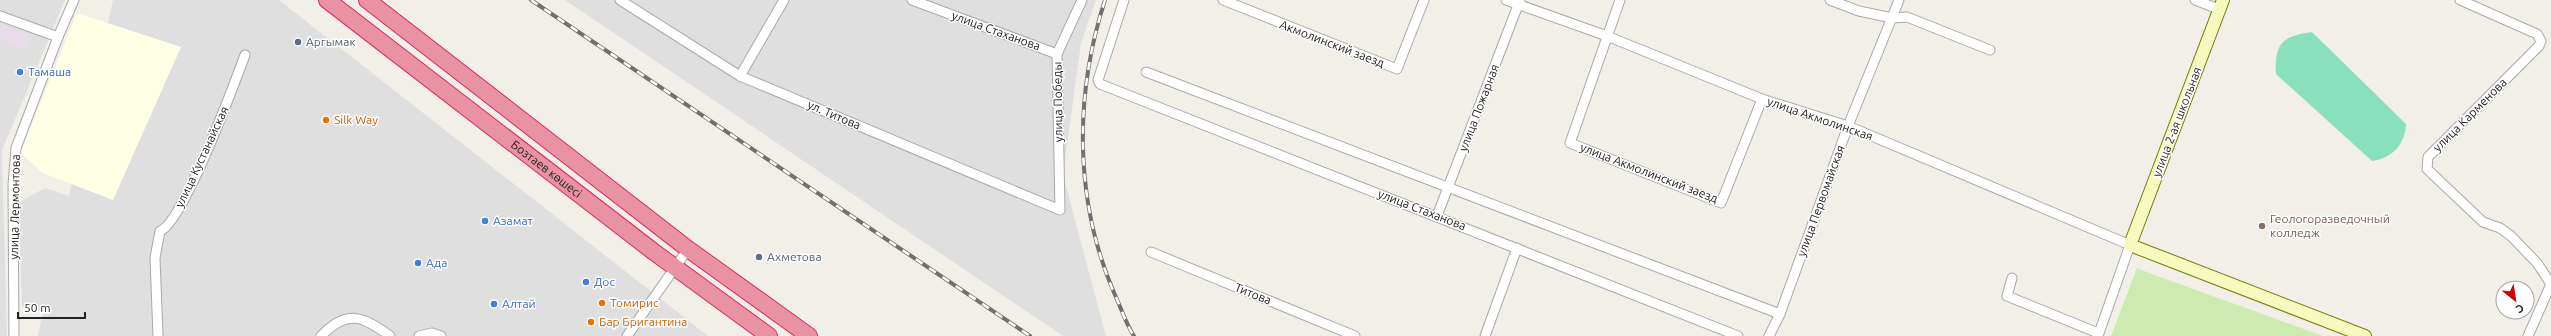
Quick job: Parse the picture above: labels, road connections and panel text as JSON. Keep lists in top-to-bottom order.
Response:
{
  "streets": {
    "highway": ["Бозтаев көшесі"],
    "street": [
      "улица Стаханова",
      "Акмолинский заезд",
      "улица Победы",
      "улица Пожарная",
      "ул. Титова",
      "улица Карменова",
      "улица Акмолинская",
      "улица 2-ая школьная",
      "улица Кустанайская",
      "улица Акмолинский заезд",
      "улица Первомайская",
      "улица Лермонтова",
      "Титова"
    ]
  },
  "crossings": [
    ["улица Стаханова", "улица Победы"],
    ["улица Стаханова", "улица Пожарная"],
    ["улица Победы", "ул. Титова"],
    ["улица Пожарная", "улица Акмолинская"],
    ["улица Акмолинская", "улица 2-ая школьная"],
    ["улица Акмолинская", "улица Акмолинский заезд"],
    ["улица Акмолинская", "улица Первомайская"]
  ],
  "places": [
    "Аргымак",
    "Тамаша",
    "Silk Way",
    "Азамат",
    "Геологоразведочный колледж",
    "Ахметова",
    "Ада",
    "Дос",
    "Томирис",
    "Алтай",
    "Бар Бригантина"
  ],
  "scale_bar": "50 m",
  "north": "bottom right"
}
